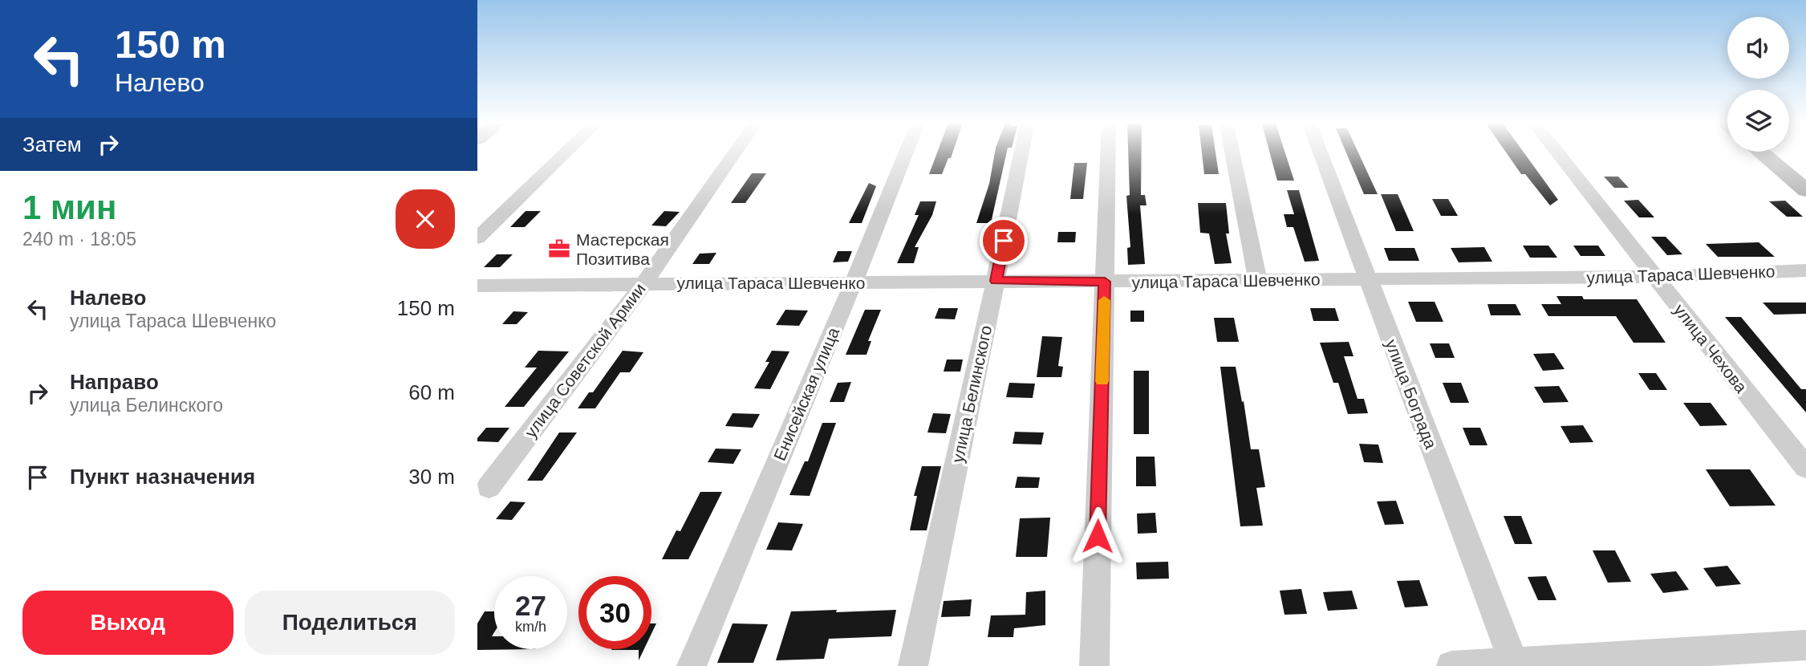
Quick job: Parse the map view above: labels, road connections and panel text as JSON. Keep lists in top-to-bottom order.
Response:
{
  "streets": {
    "street": [
      "улица Тараса Шевченко",
      "улица Чехова",
      "улица Советской Армии",
      "Енисейская улица",
      "улица Белинского",
      "улица Бограда"
    ]
  },
  "crossings": [
    ["улица Тараса Шевченко", "улица Чехова"],
    ["улица Тараса Шевченко", "улица Советской Армии"],
    ["улица Тараса Шевченко", "Енисейская улица"],
    ["улица Тараса Шевченко", "улица Белинского"],
    ["улица Тараса Шевченко", "улица Бограда"]
  ],
  "places": {
    "office": ["Мастерская Позитива"]
  },
  "page": {
    "turn": ["150 m", "Налево"],
    "then": "Затем",
    "heading": ["1 мин", "240 m · 18:05"],
    "list": [
      {
        "name": "Налево",
        "note": "улица Тараса Шевченко",
        "value": "150 m"
      },
      {
        "name": "Направо",
        "note": "улица Белинского",
        "value": "60 m"
      },
      {
        "name": "Пункт назначения",
        "value": "30 m"
      }
    ],
    "speed": "27 km/h",
    "limit": "30",
    "buttons": ["Выход", "Поделиться"]
  }
}
